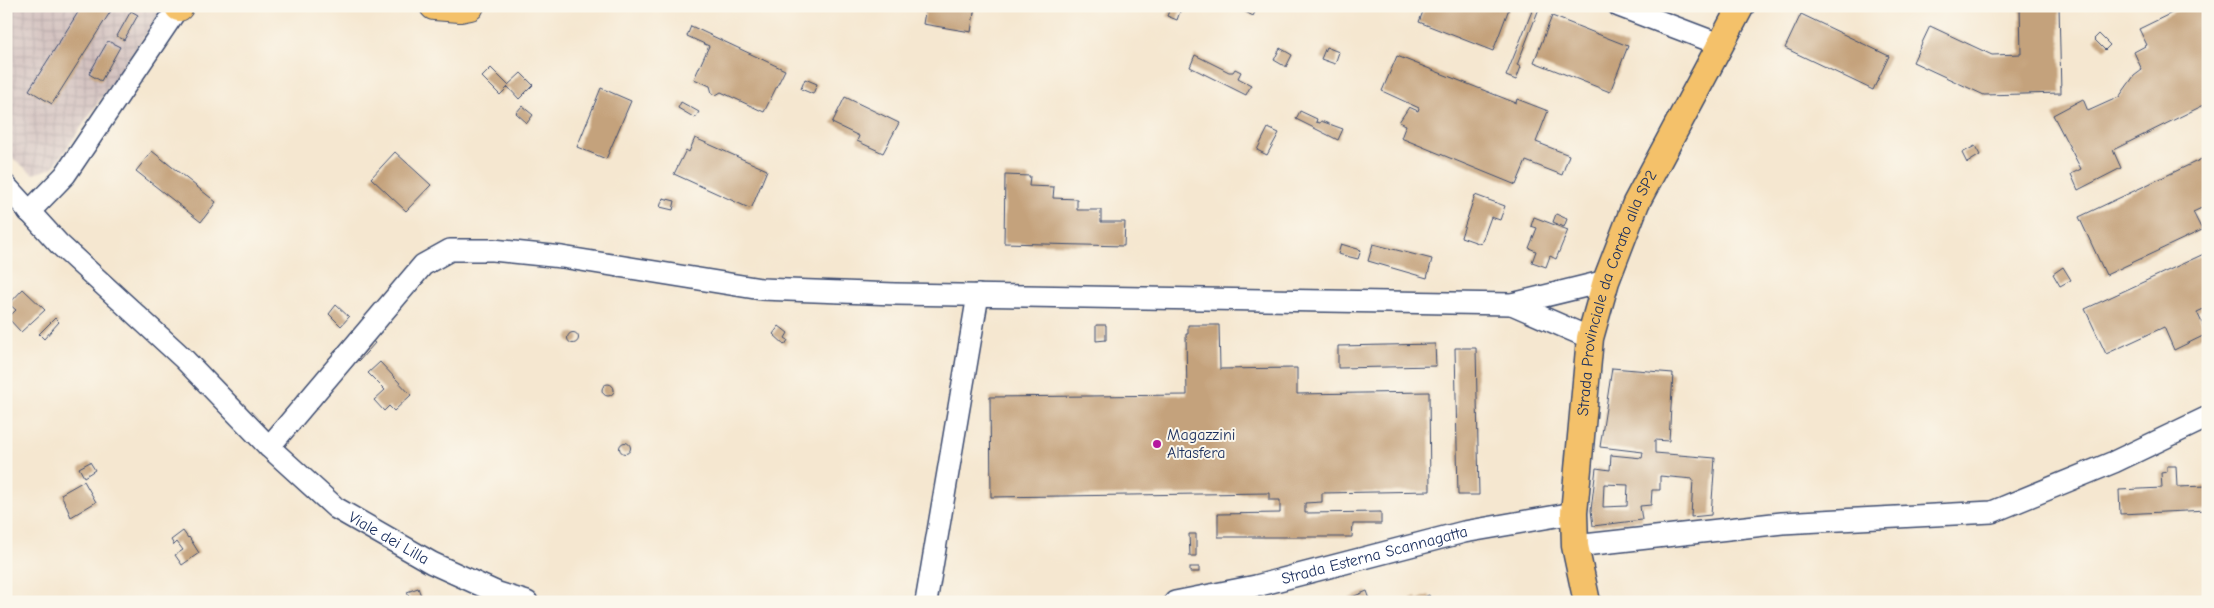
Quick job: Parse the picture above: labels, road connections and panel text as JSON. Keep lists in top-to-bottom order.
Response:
{
  "streets": {
    "main road": ["Strada Provinciale da Corato alla SP2"],
    "street": ["Viale dei Lilla", "Strada Esterna Scannagatta"]
  },
  "crossings": [
    ["Strada Provinciale da Corato alla SP2", "Strada Esterna Scannagatta"]
  ],
  "places": ["Magazzini Altasfera"]
}
